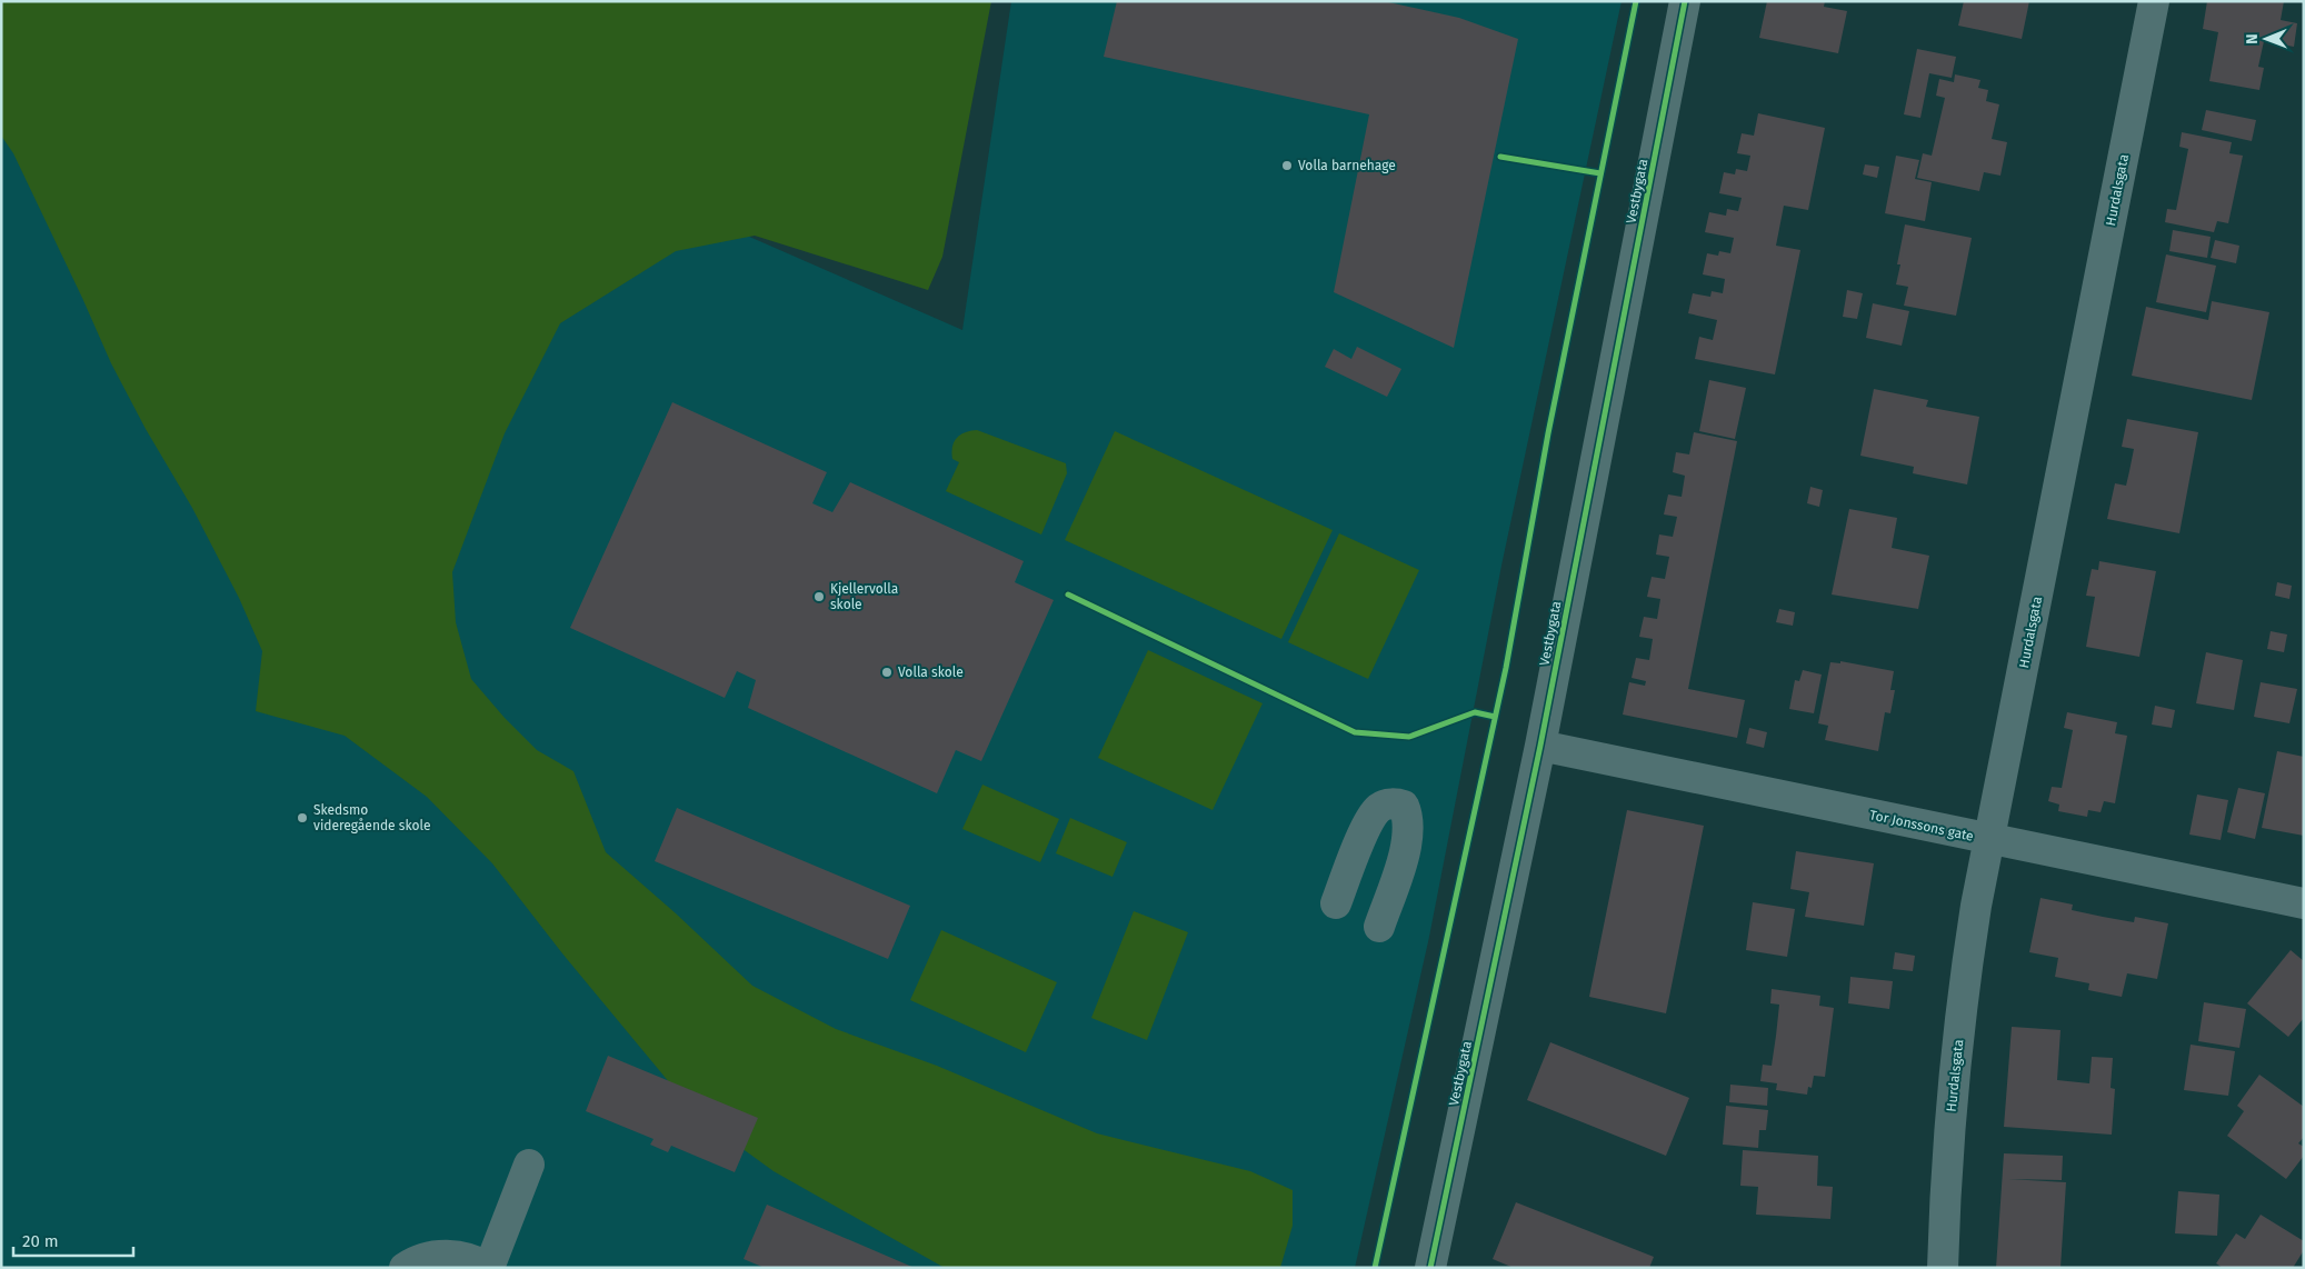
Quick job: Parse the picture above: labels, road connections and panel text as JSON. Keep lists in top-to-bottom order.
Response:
{
  "streets": {
    "street": ["Hurdalsgata", "Vestbygata", "Tor Jonssons gate"]
  },
  "crossings": [
    ["Hurdalsgata", "Tor Jonssons gate"],
    ["Vestbygata", "Tor Jonssons gate"]
  ],
  "places": [
    "Volla barnehage",
    "Kjellervolla skole",
    "Volla skole",
    "Skedsmo videregående skole"
  ],
  "scale_bar": "20 m",
  "north": "left"
}
